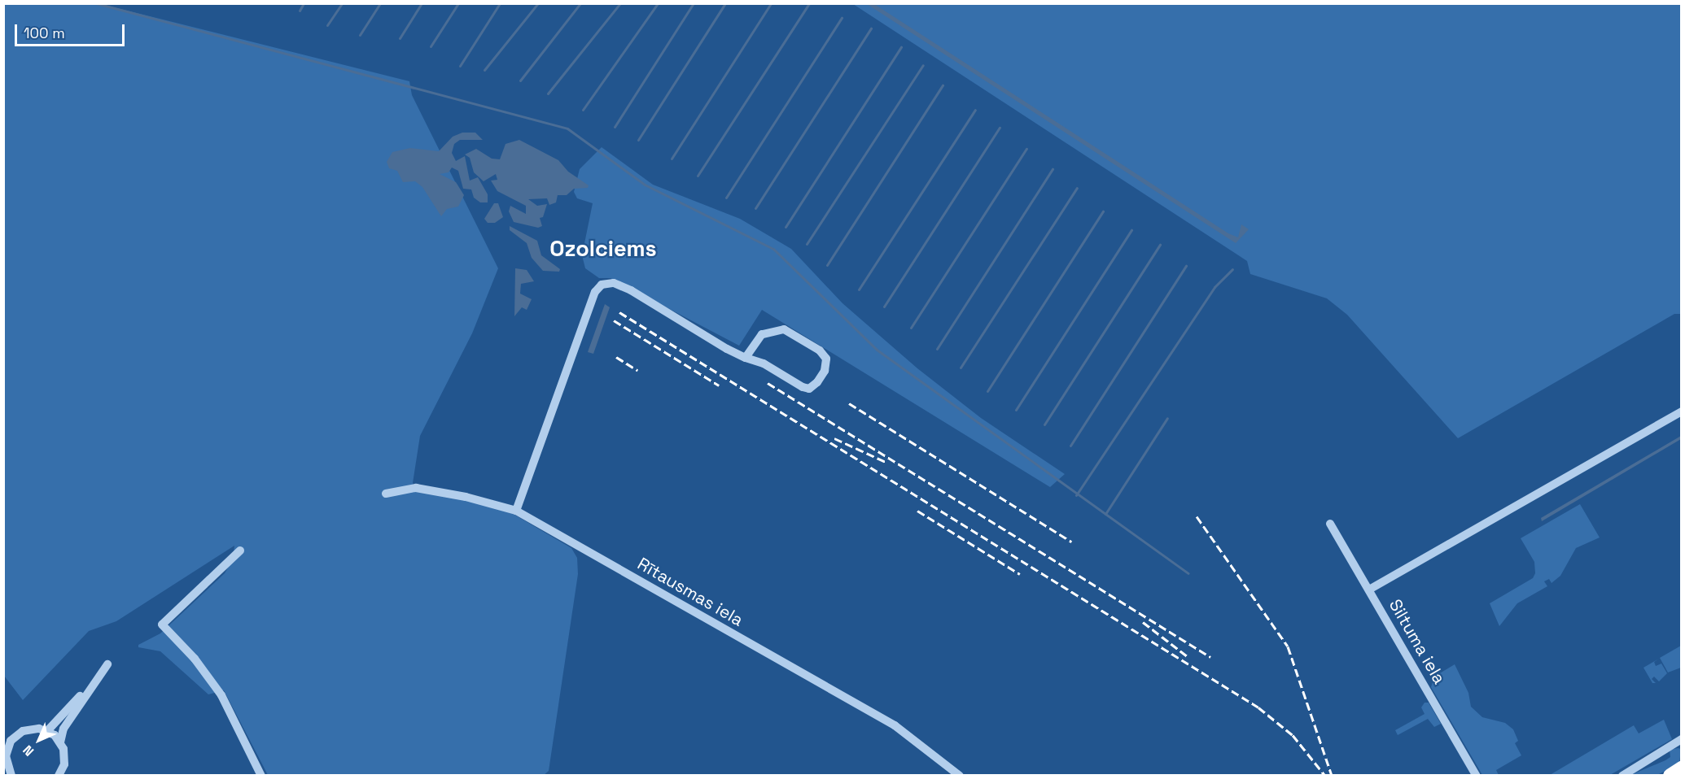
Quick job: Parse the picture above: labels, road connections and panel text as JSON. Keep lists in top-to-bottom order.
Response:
{
  "streets": {
    "street": ["Rītausmas iela", "Siltuma iela"]
  },
  "districts": ["Ozolciems"],
  "scale_bar": "100 m",
  "north": "bottom left"
}
